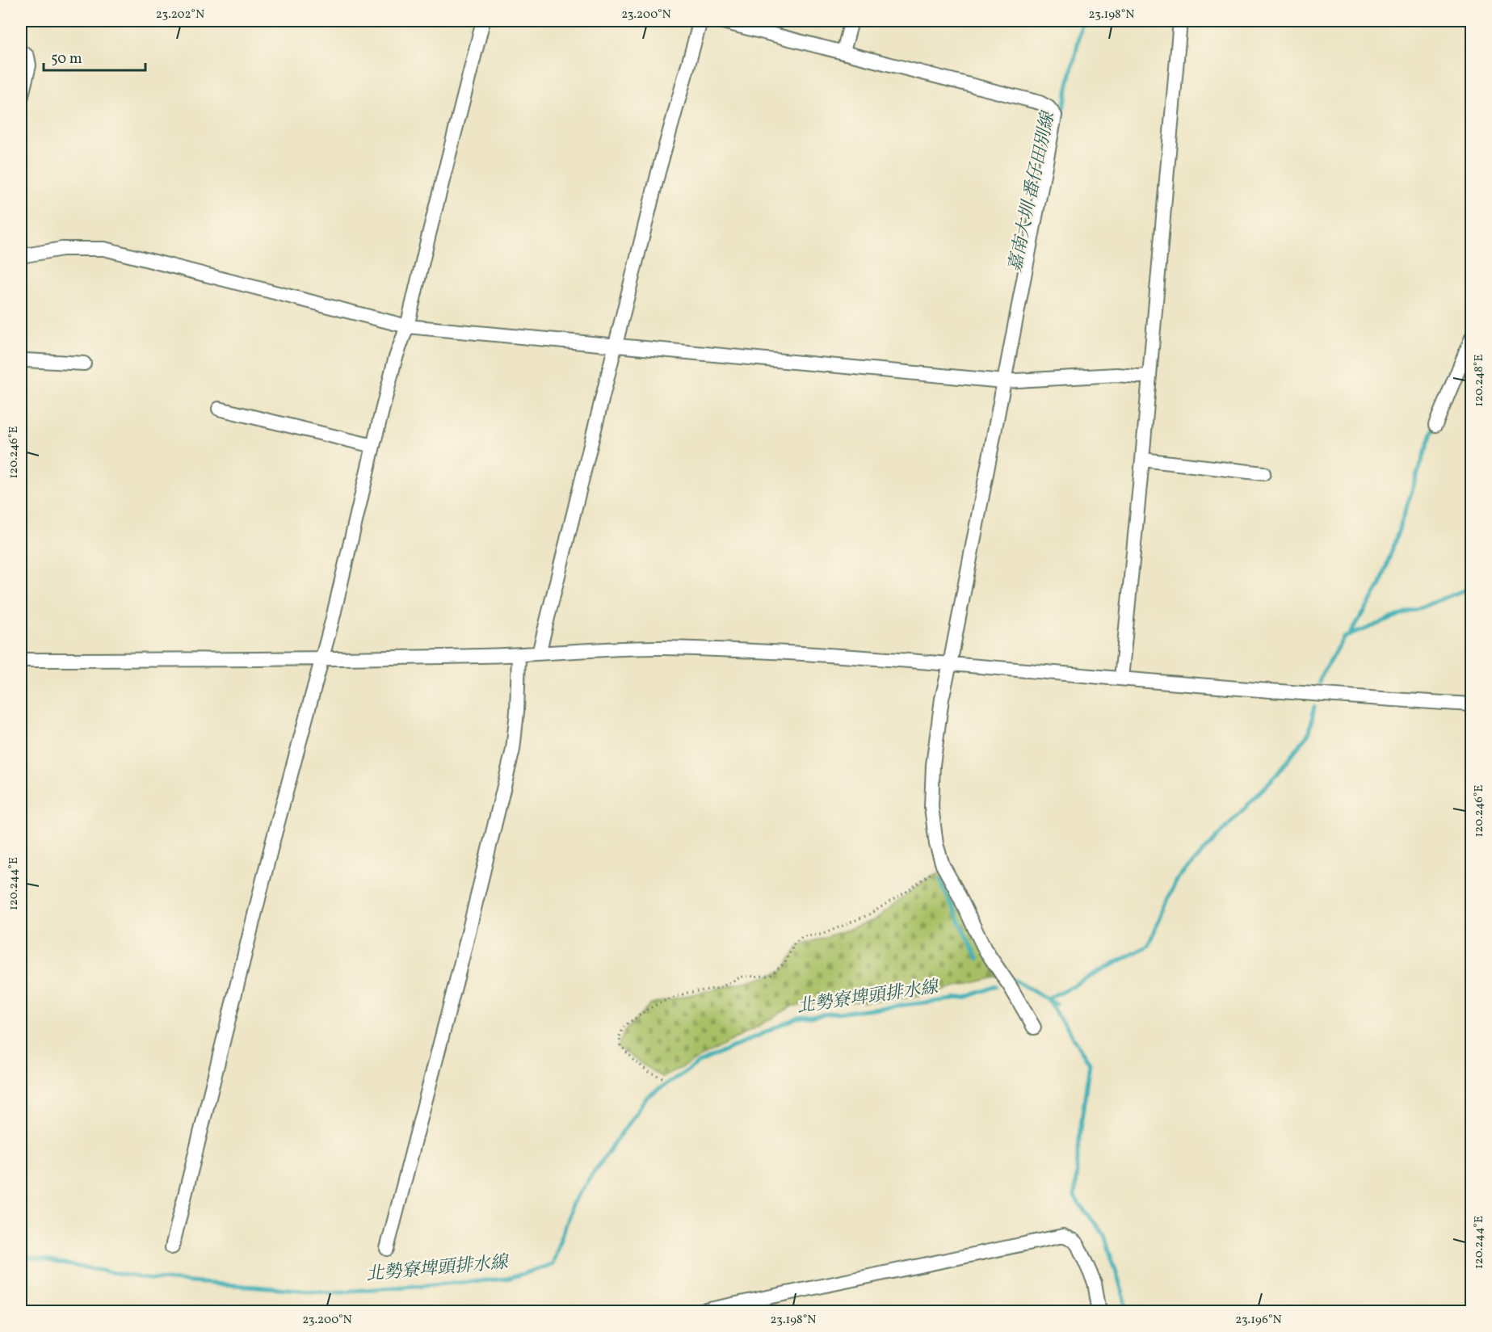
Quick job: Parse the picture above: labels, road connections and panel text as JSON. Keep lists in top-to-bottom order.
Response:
{
  "water": ["嘉南大圳 番仔田別線", "北勢寮埤頭排水線"],
  "scale_bar": "50 m",
  "coordinates": [
    "23.202°N",
    "23.200°N",
    "23.198°N",
    "120.248°E",
    "120.246°E",
    "120.244°E",
    "23.196°N"
  ]
}
